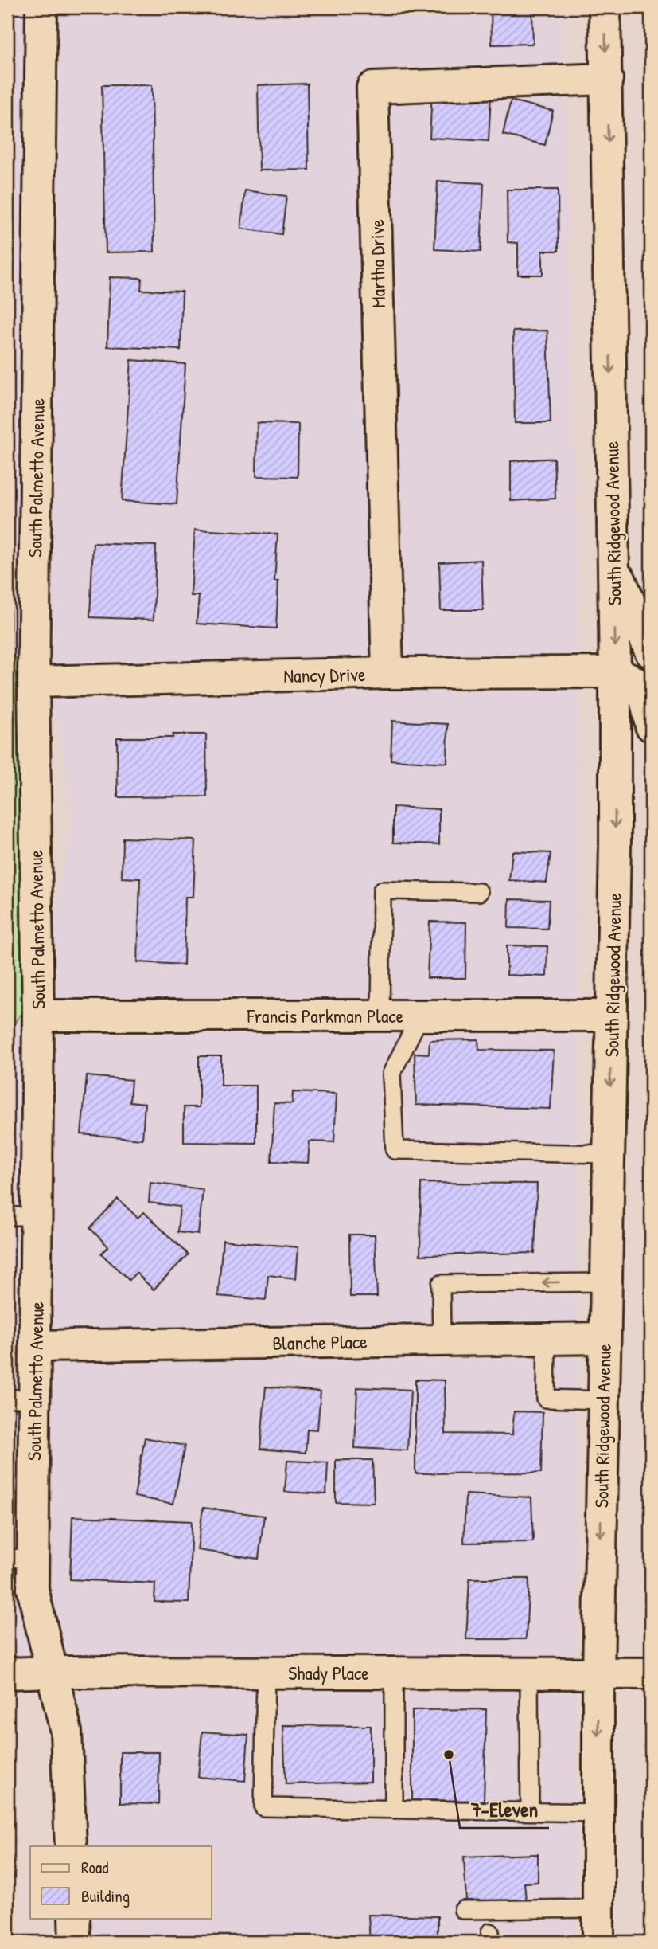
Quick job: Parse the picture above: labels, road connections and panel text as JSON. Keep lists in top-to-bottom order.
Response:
{
  "streets": {
    "street": [
      "Martha Drive",
      "South Palmetto Avenue",
      "South Ridgewood Avenue",
      "Nancy Drive",
      "Francis Parkman Place",
      "Blanche Place",
      "Shady Place"
    ]
  },
  "crossings": [
    ["Martha Drive", "South Ridgewood Avenue"],
    ["Martha Drive", "Nancy Drive"],
    ["South Palmetto Avenue", "Nancy Drive"],
    ["South Palmetto Avenue", "Francis Parkman Place"],
    ["South Palmetto Avenue", "Blanche Place"],
    ["South Palmetto Avenue", "Shady Place"],
    ["South Ridgewood Avenue", "Nancy Drive"],
    ["South Ridgewood Avenue", "Francis Parkman Place"],
    ["South Ridgewood Avenue", "Blanche Place"],
    ["South Ridgewood Avenue", "Shady Place"]
  ],
  "one_way": ["South Ridgewood Avenue"],
  "places": ["7-Eleven"],
  "legend": ["Road", "Building"]
}
